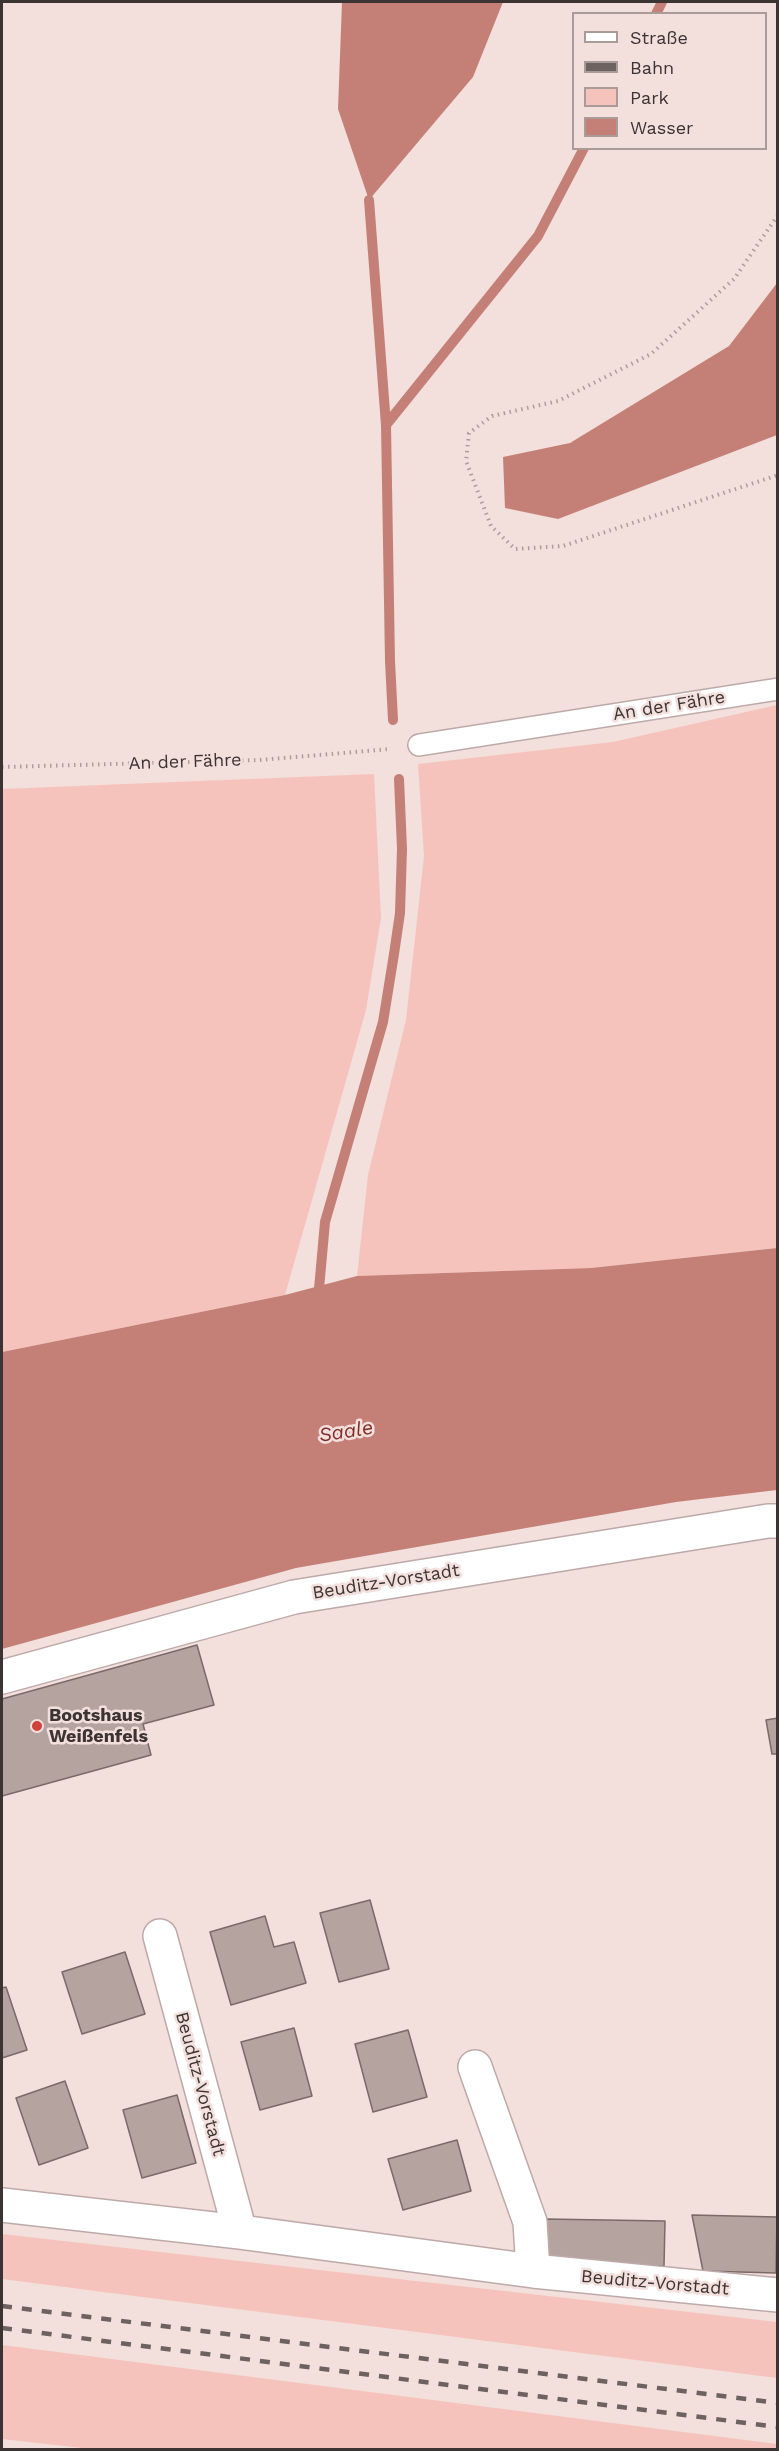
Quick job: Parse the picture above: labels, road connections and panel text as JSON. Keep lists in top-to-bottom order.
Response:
{
  "streets": {
    "street": ["Beuditz-Vorstadt"],
    "lane": ["An der Fähre"]
  },
  "water": ["Saale"],
  "places": ["Bootshaus Weißenfels"],
  "legend": [
    "Straße",
    "Bahn",
    "Park",
    "Wasser"
  ]
}
